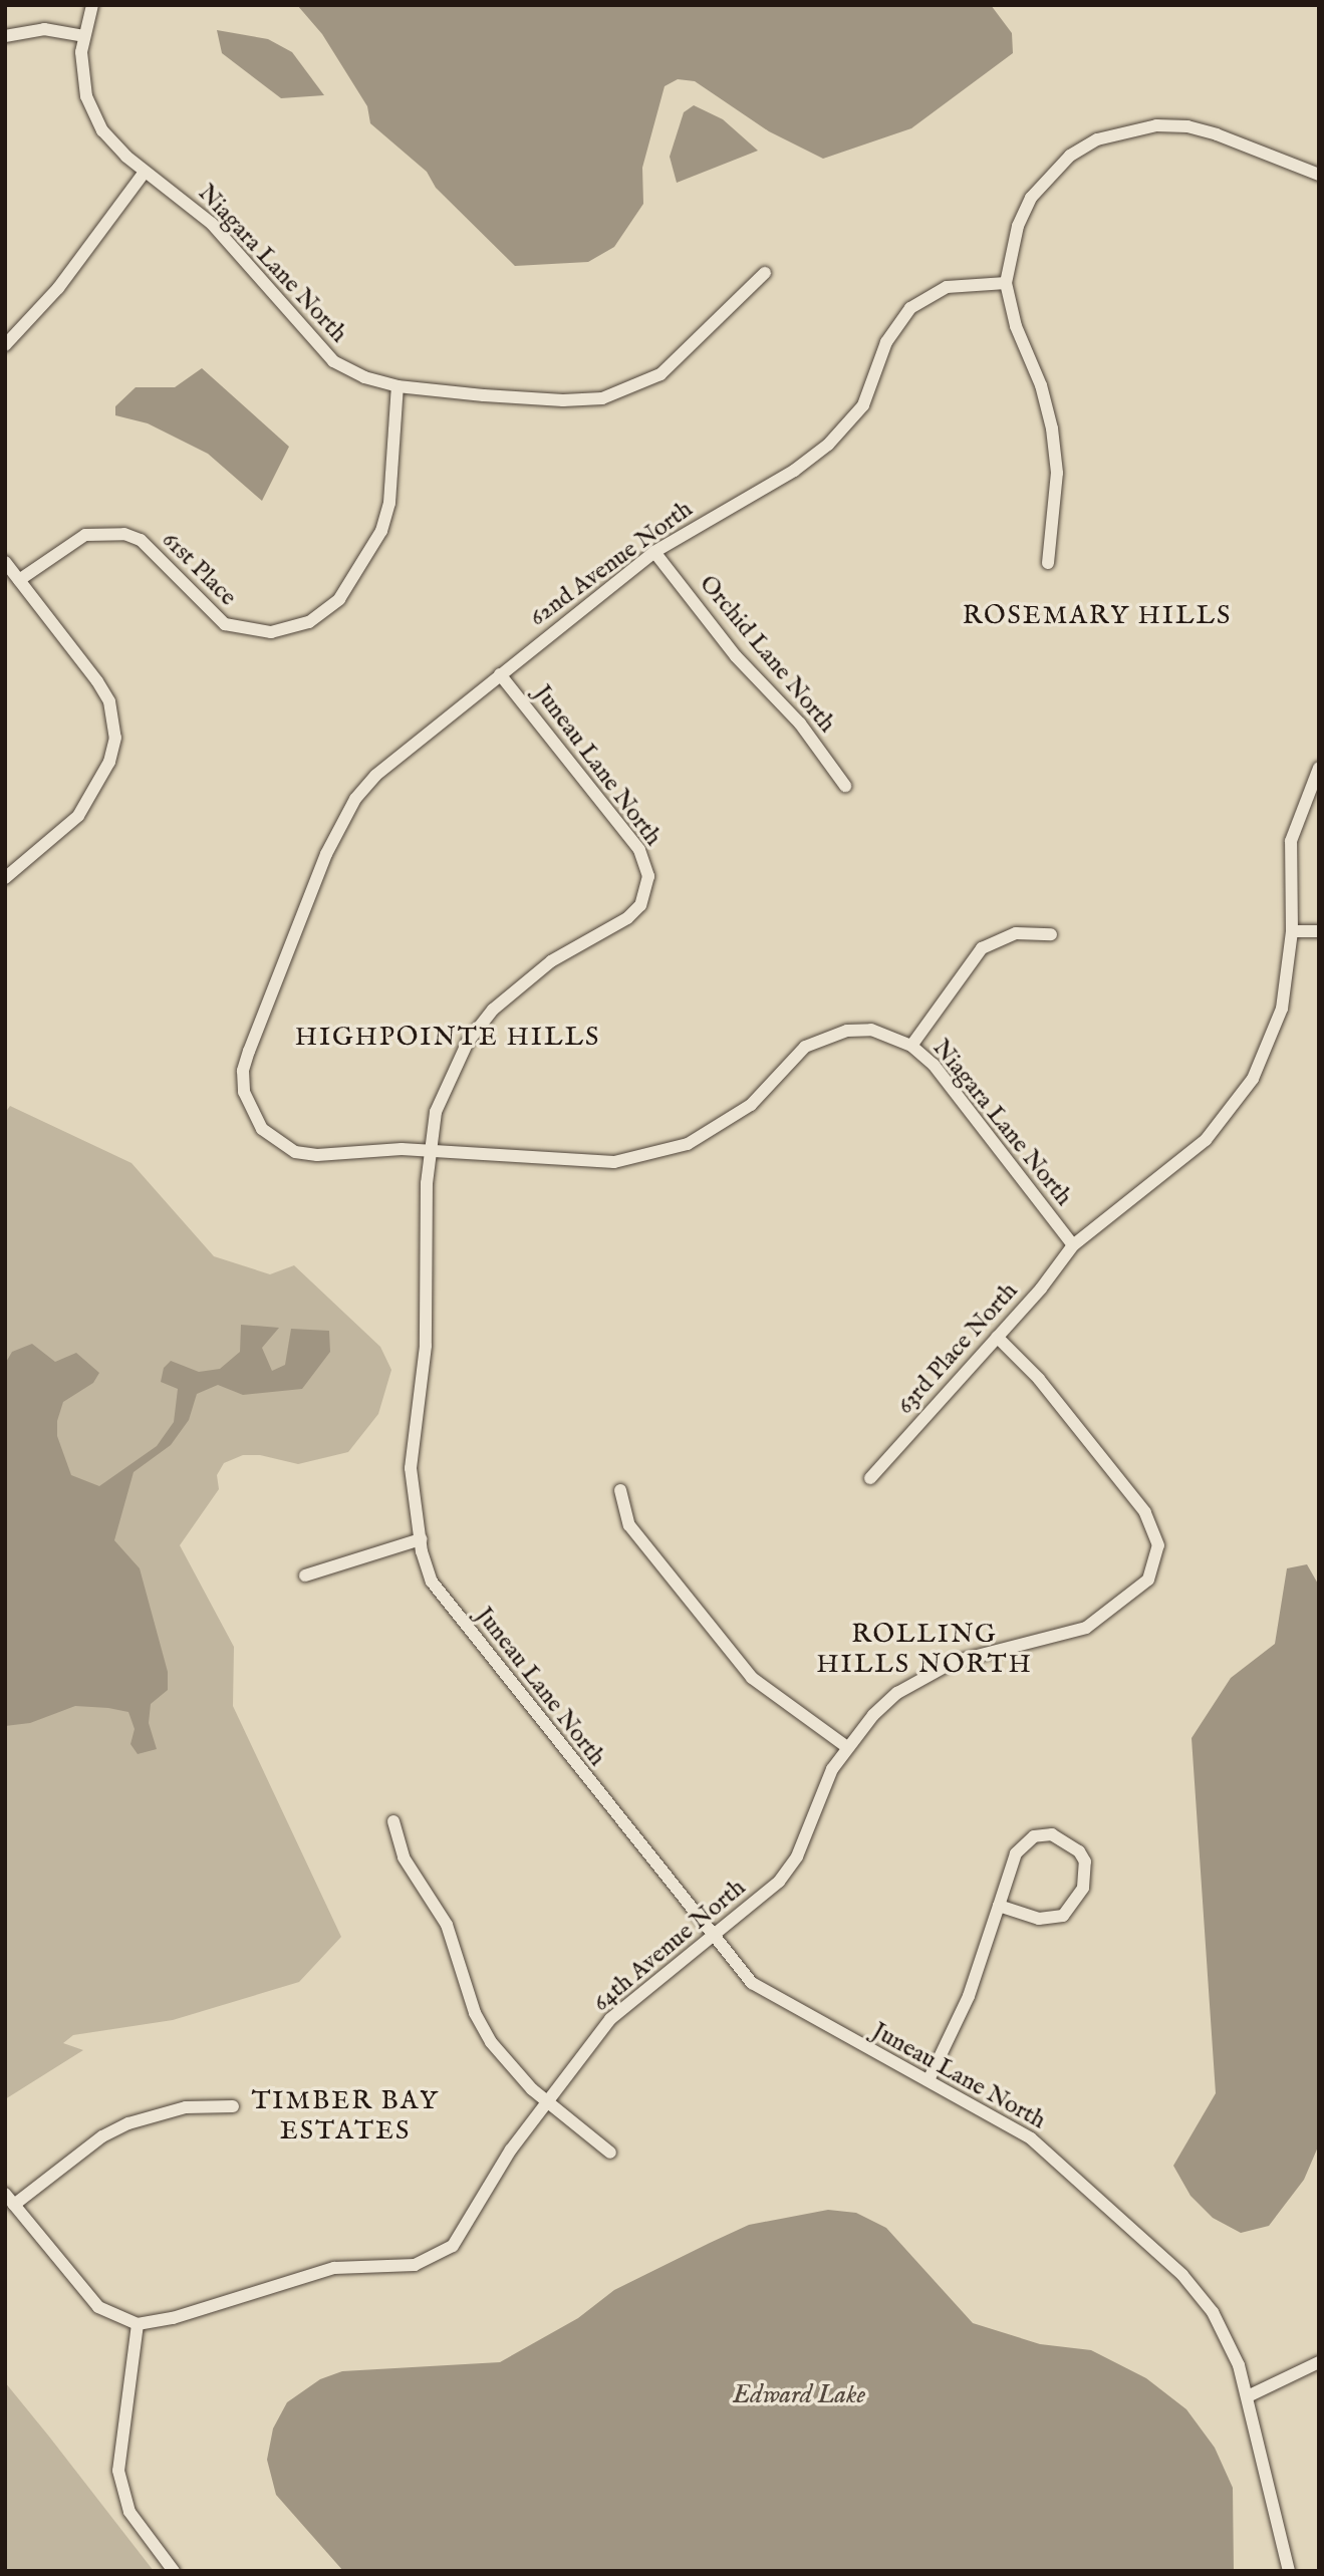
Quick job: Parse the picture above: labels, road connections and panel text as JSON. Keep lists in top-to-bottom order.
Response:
{
  "streets": {
    "street": [
      "Niagara Lane North",
      "62nd Avenue North",
      "61st Place",
      "Orchid Lane North",
      "Juneau Lane North",
      "63rd Place North",
      "64th Avenue North"
    ]
  },
  "crossings": [
    ["Niagara Lane North", "62nd Avenue North"],
    ["Niagara Lane North", "61st Place"],
    ["Niagara Lane North", "Juneau Lane North"],
    ["Niagara Lane North", "63rd Place North"],
    ["62nd Avenue North", "Orchid Lane North"],
    ["62nd Avenue North", "Juneau Lane North"],
    ["Juneau Lane North", "64th Avenue North"],
    ["63rd Place North", "64th Avenue North"]
  ],
  "districts": [
    "ROSEMARY HILLS",
    "HIGHPOINTE HILLS",
    "ROLLING HILLS NORTH",
    "TIMBER BAY ESTATES"
  ],
  "water": ["Edward Lake"]
}
